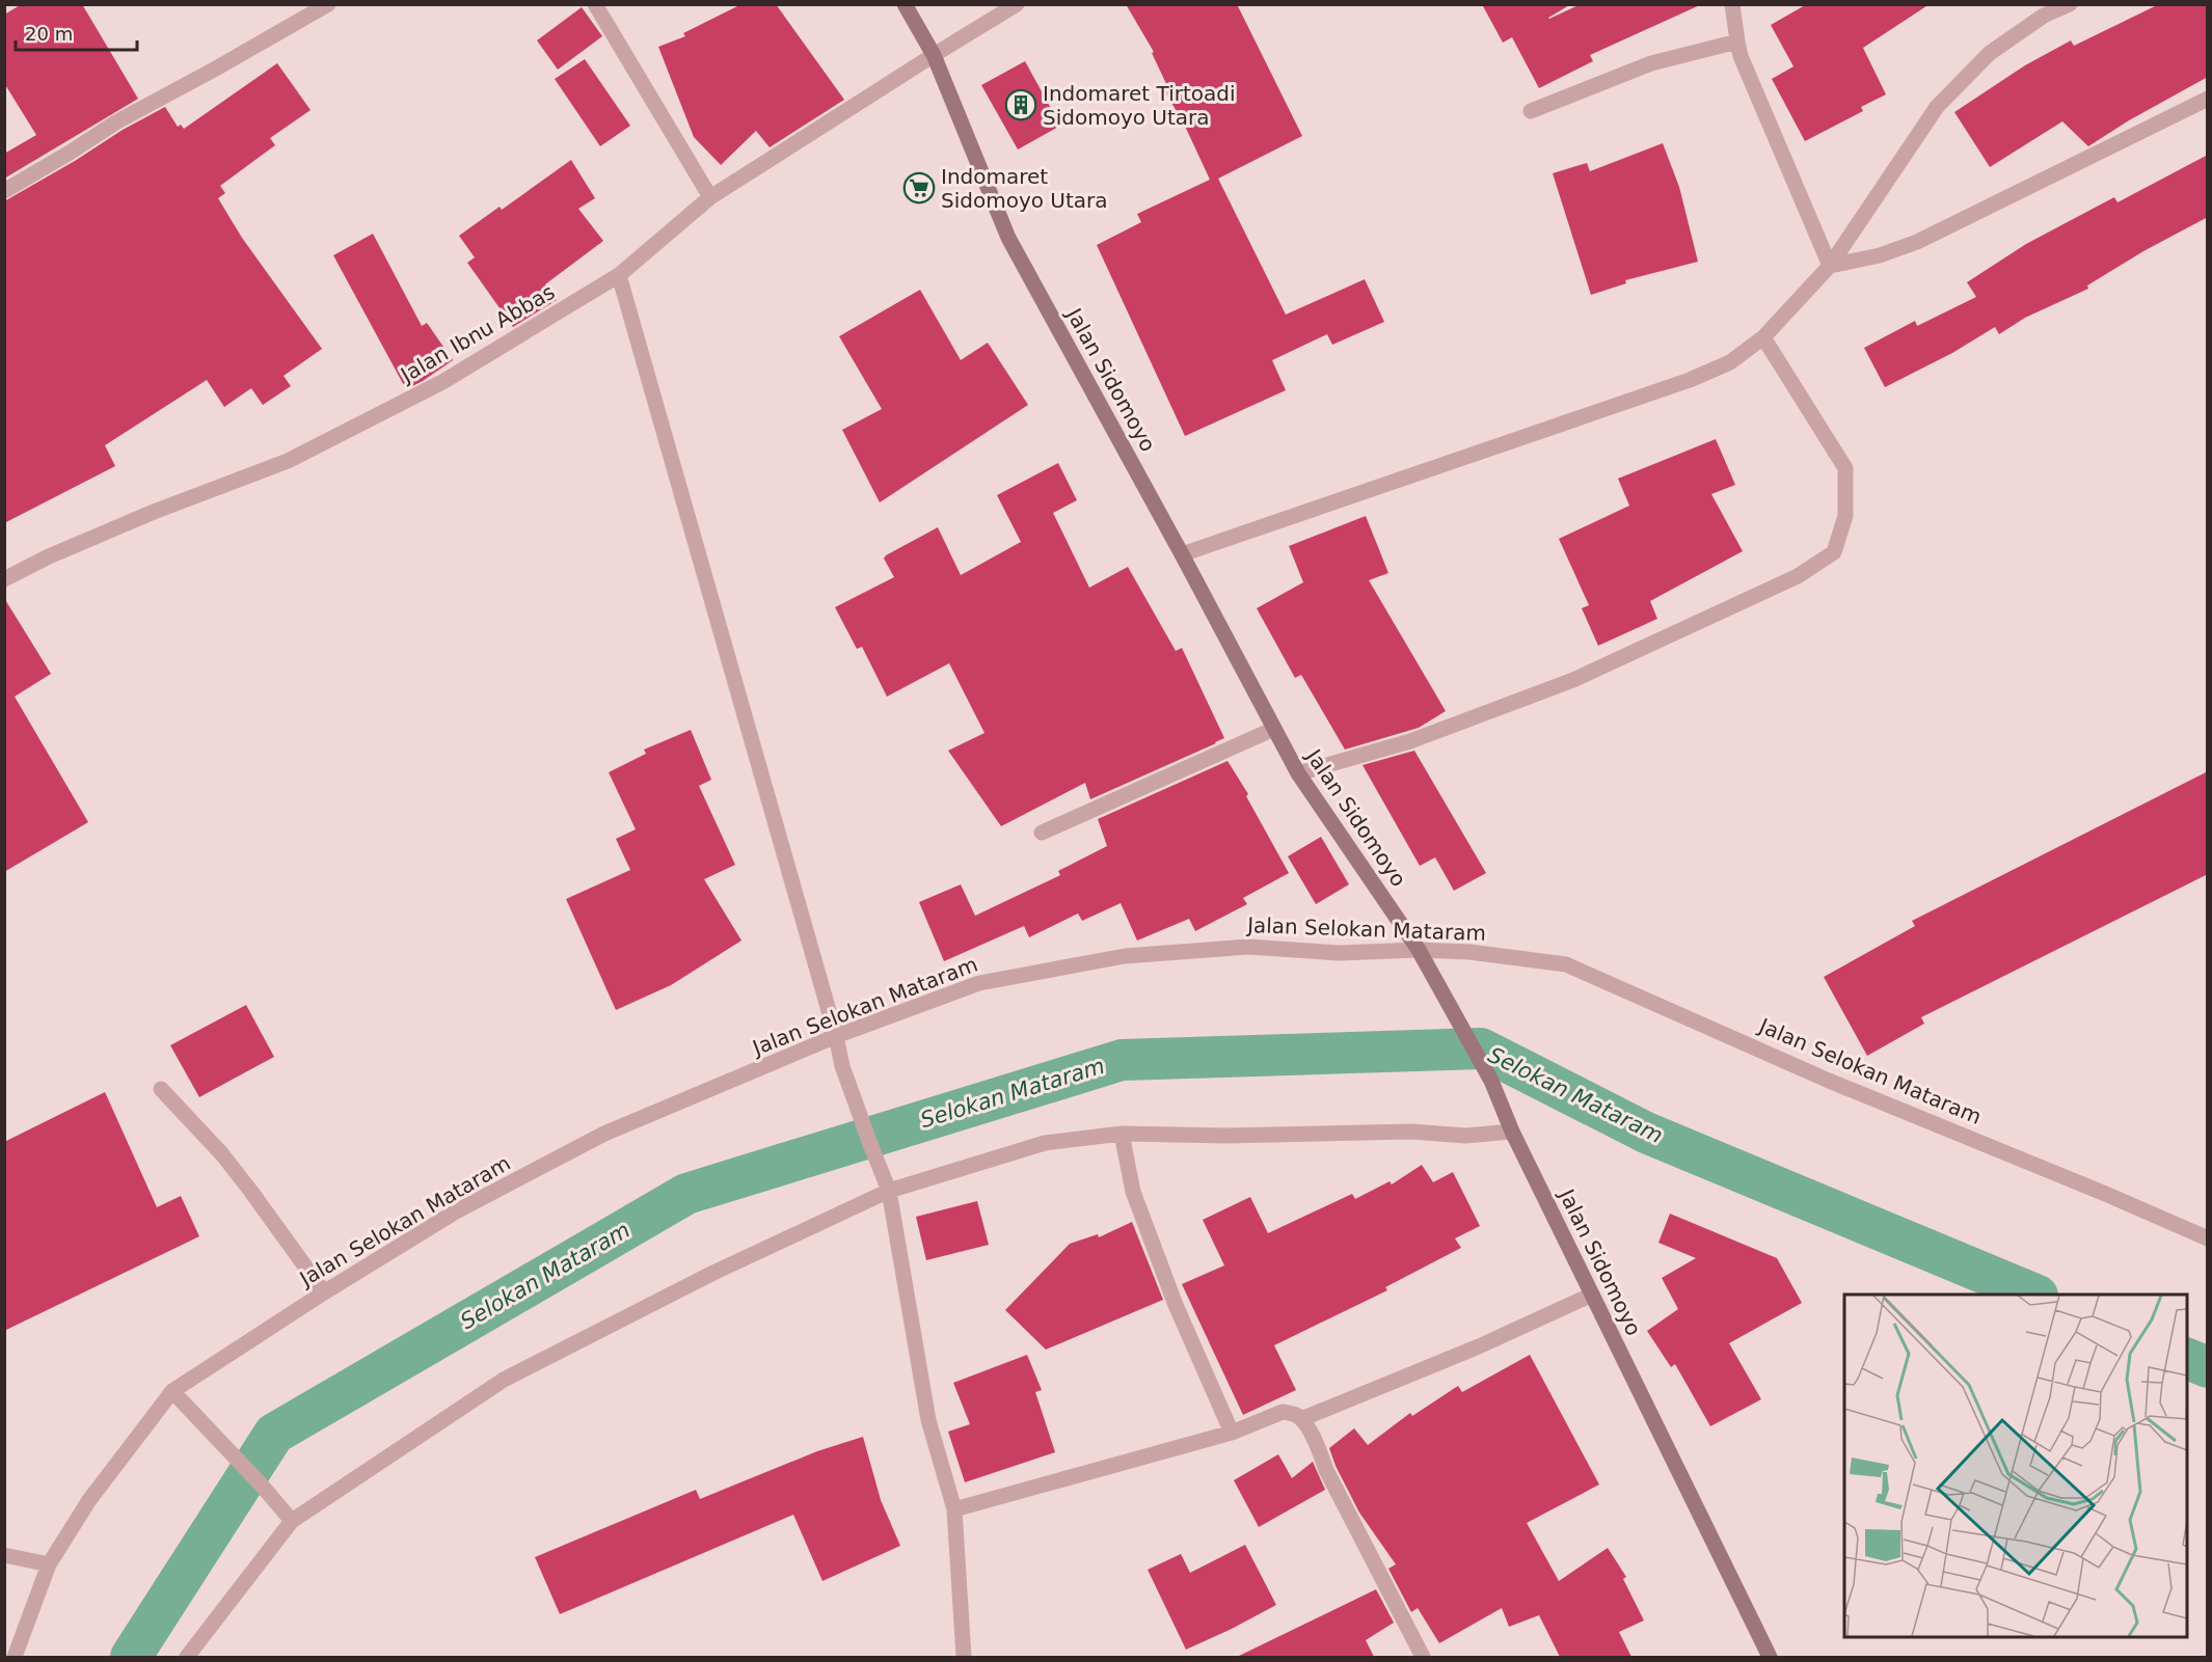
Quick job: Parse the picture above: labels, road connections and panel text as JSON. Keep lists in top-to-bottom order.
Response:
{
  "streets": {
    "main road": ["Jalan Sidomoyo"],
    "street": ["Jalan Ibnu Abbas", "Jalan Selokan Mataram"]
  },
  "crossings": [
    ["Jalan Ibnu Abbas", "Jalan Sidomoyo"],
    ["Jalan Sidomoyo", "Jalan Selokan Mataram"]
  ],
  "water": ["Selokan Mataram"],
  "places": {
    "building": ["Indomaret Tirtoadi Sidomoyo Utara"],
    "supermarket": ["Indomaret Sidomoyo Utara"]
  },
  "scale_bar": "20 m"
}
